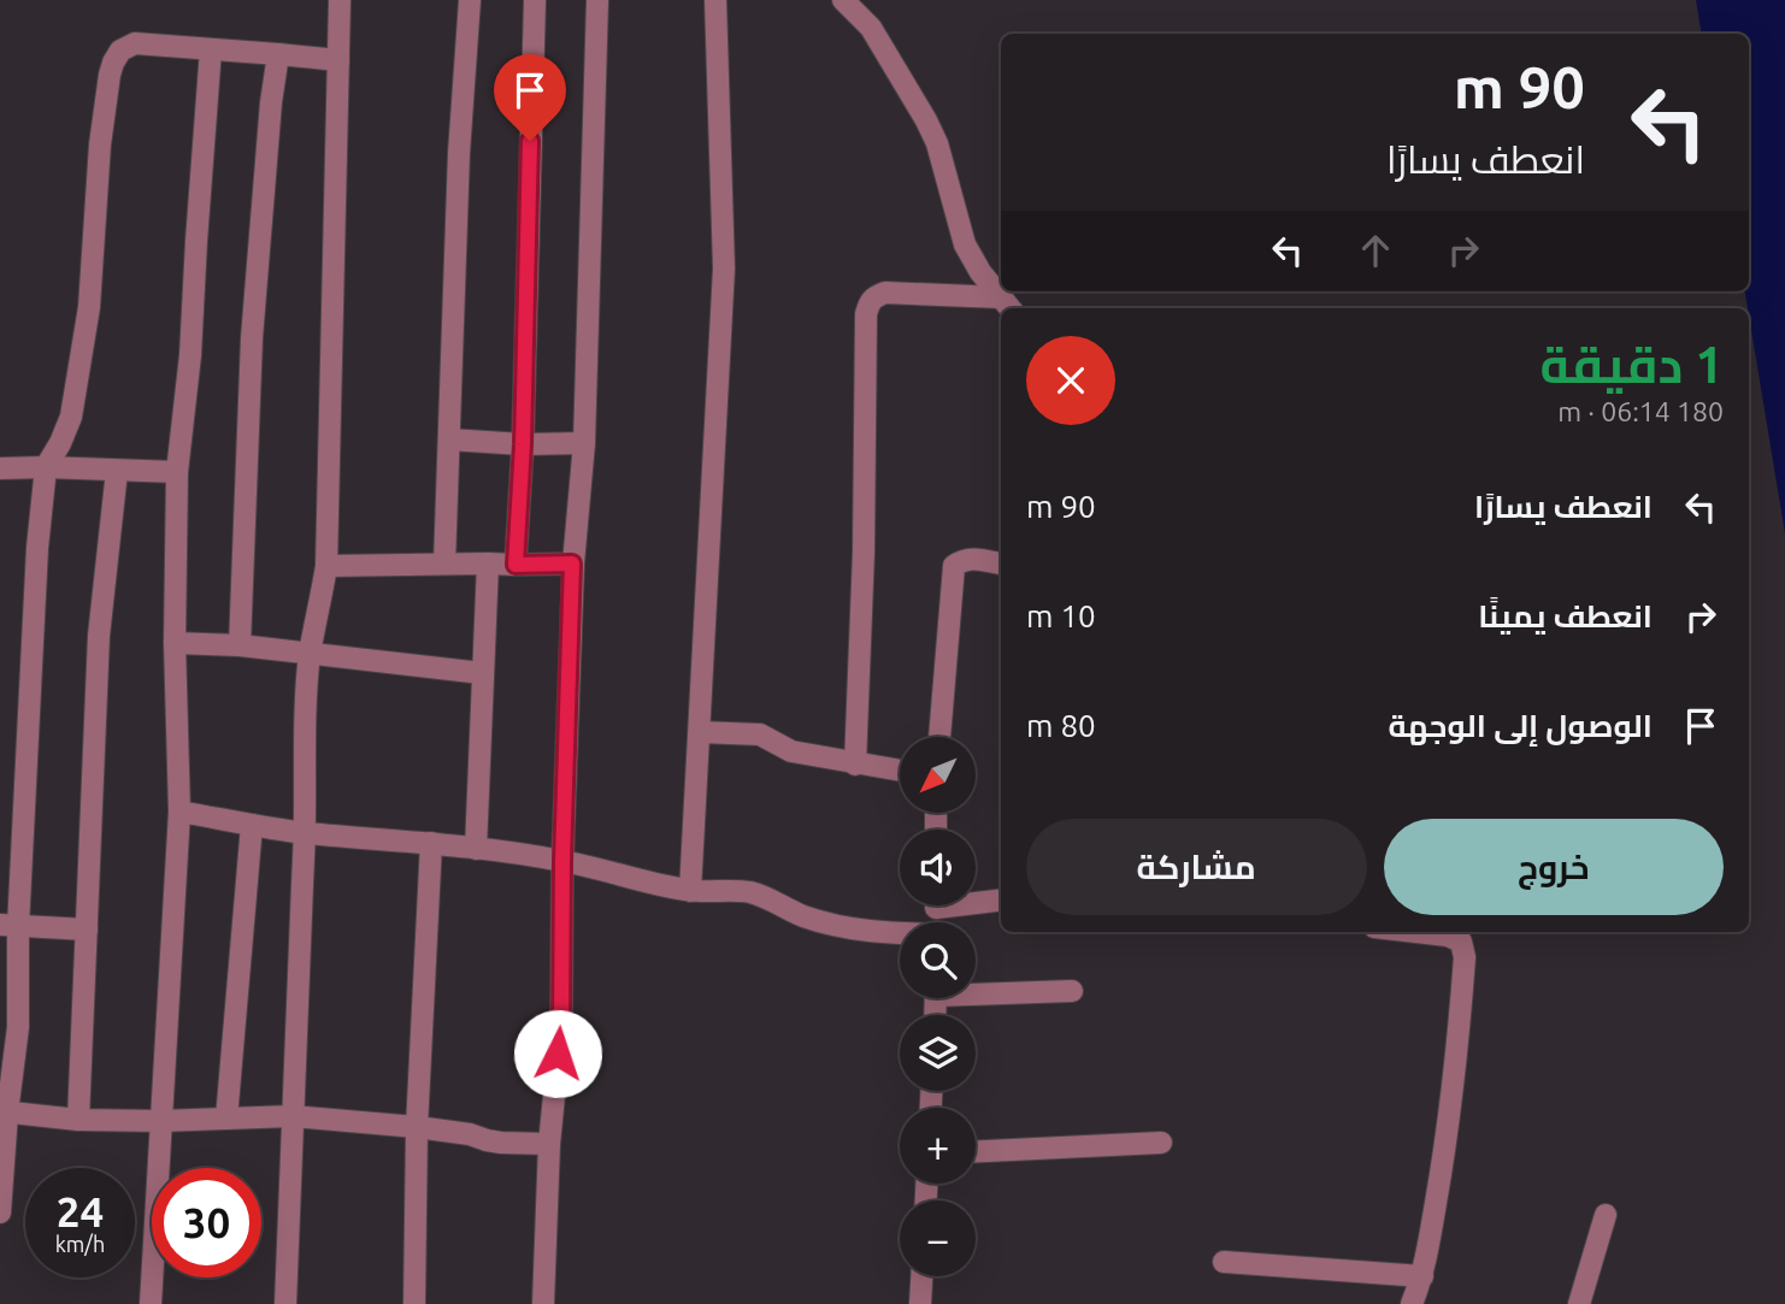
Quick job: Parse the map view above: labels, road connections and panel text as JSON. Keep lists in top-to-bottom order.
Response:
{
  "north": "bottom left",
  "page": {
    "turn": ["90 m", "انعطف يسارًا"],
    "heading": ["1 دقيقة", "180 m · 06:14"],
    "list": [
      {
        "name": "انعطف يسارًا",
        "value": "90 m"
      },
      {
        "name": "انعطف يمينًا",
        "value": "10 m"
      },
      {
        "name": "الوصول إلى الوجهة",
        "value": "80 m"
      }
    ],
    "map_buttons": ["+", "−"],
    "buttons": ["خروج", "مشاركة"],
    "speed": "24 km/h",
    "limit": "30"
  }
}
